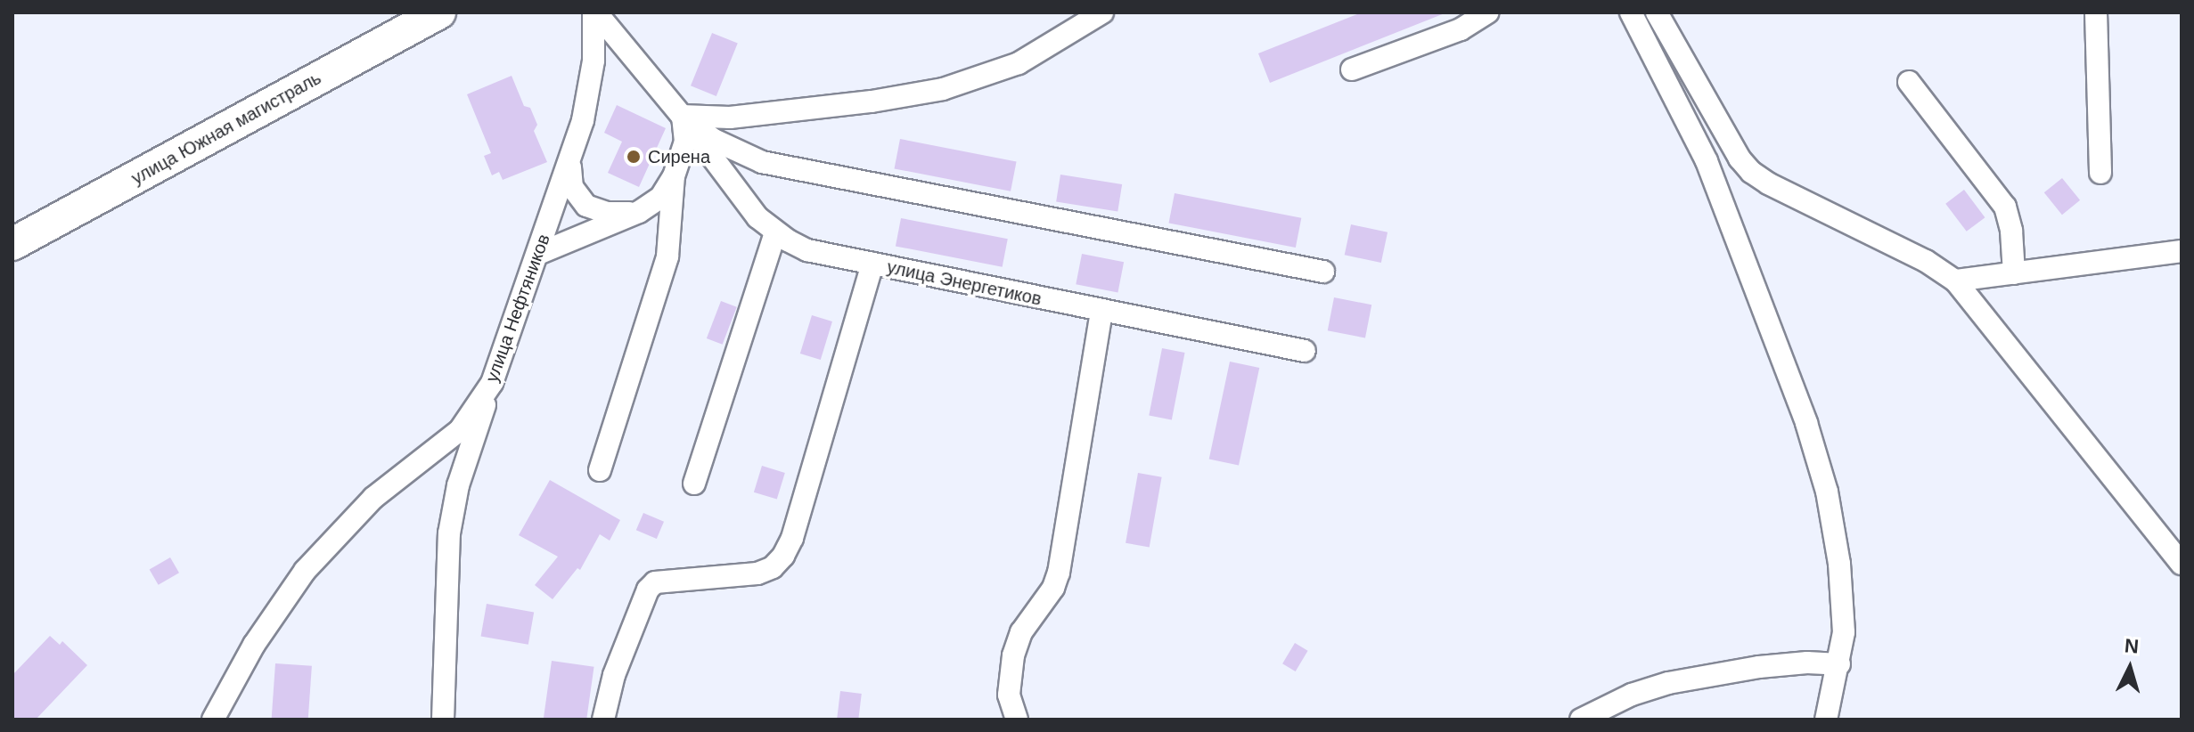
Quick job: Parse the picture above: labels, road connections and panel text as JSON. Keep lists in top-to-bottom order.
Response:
{
  "streets": {
    "highway": ["улица Южная магистраль"],
    "street": ["улица Энергетиков", "улица Нефтяников"]
  },
  "places": ["Сирена"],
  "north": "top"
}
